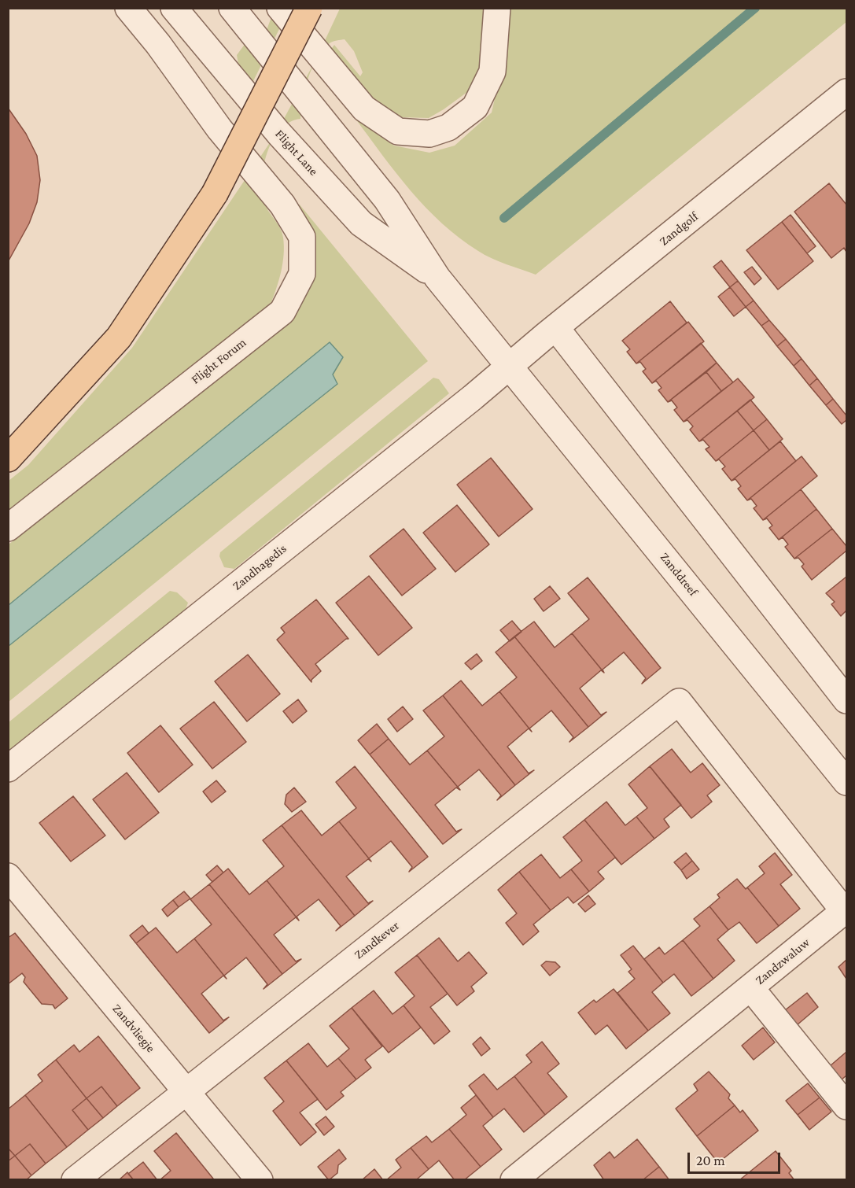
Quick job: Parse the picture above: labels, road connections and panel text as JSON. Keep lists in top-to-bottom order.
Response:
{
  "streets": {
    "street": [
      "Flight Lane",
      "Zandgolf",
      "Flight Forum",
      "Zandhagedis",
      "Zanddreef",
      "Zandkever",
      "Zandzwaluw",
      "Zandvliegje"
    ]
  },
  "crossings": [
    ["Flight Lane", "Zandgolf"],
    ["Flight Lane", "Zandhagedis"],
    ["Flight Lane", "Zanddreef"],
    ["Zandgolf", "Zandhagedis"],
    ["Zandgolf", "Zanddreef"],
    ["Zandhagedis", "Zanddreef"],
    ["Zandkever", "Zandzwaluw"],
    ["Zandkever", "Zandvliegje"]
  ],
  "scale_bar": "20 m"
}
